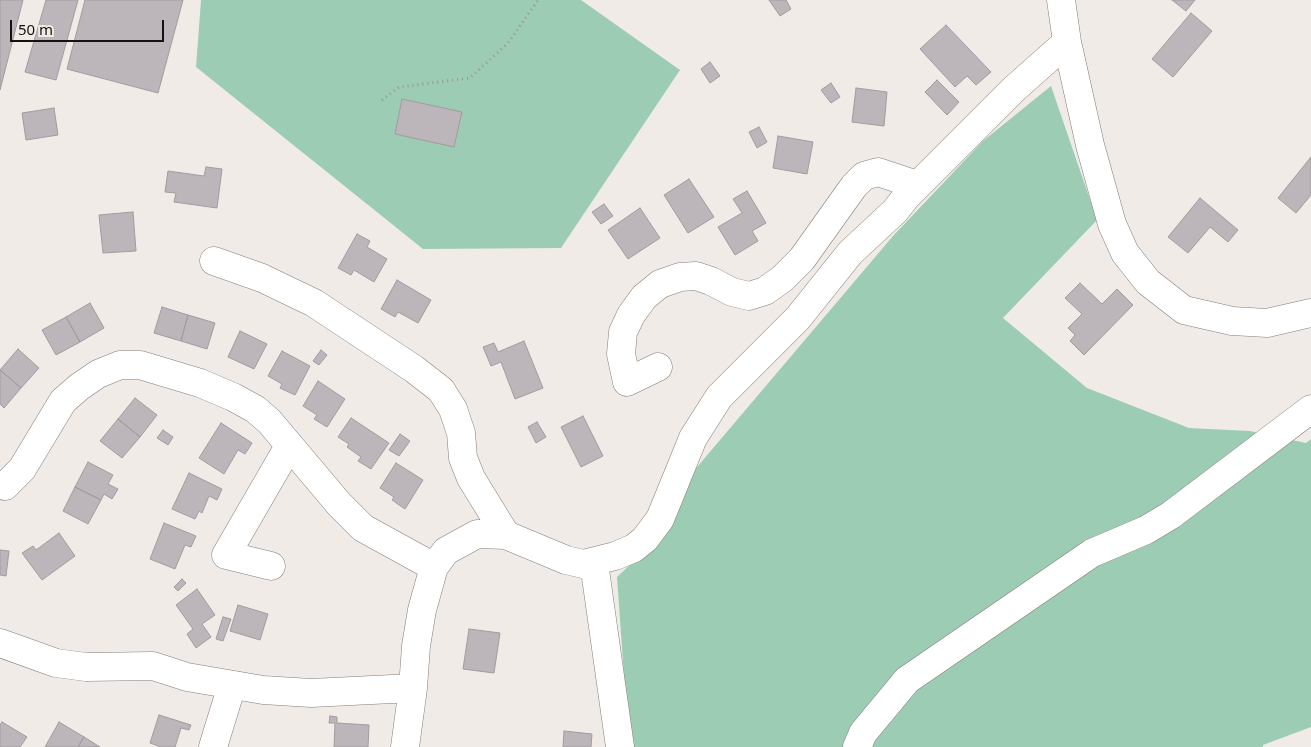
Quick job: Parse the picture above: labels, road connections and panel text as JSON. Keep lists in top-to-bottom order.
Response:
{
  "scale_bar": "50 m"
}
